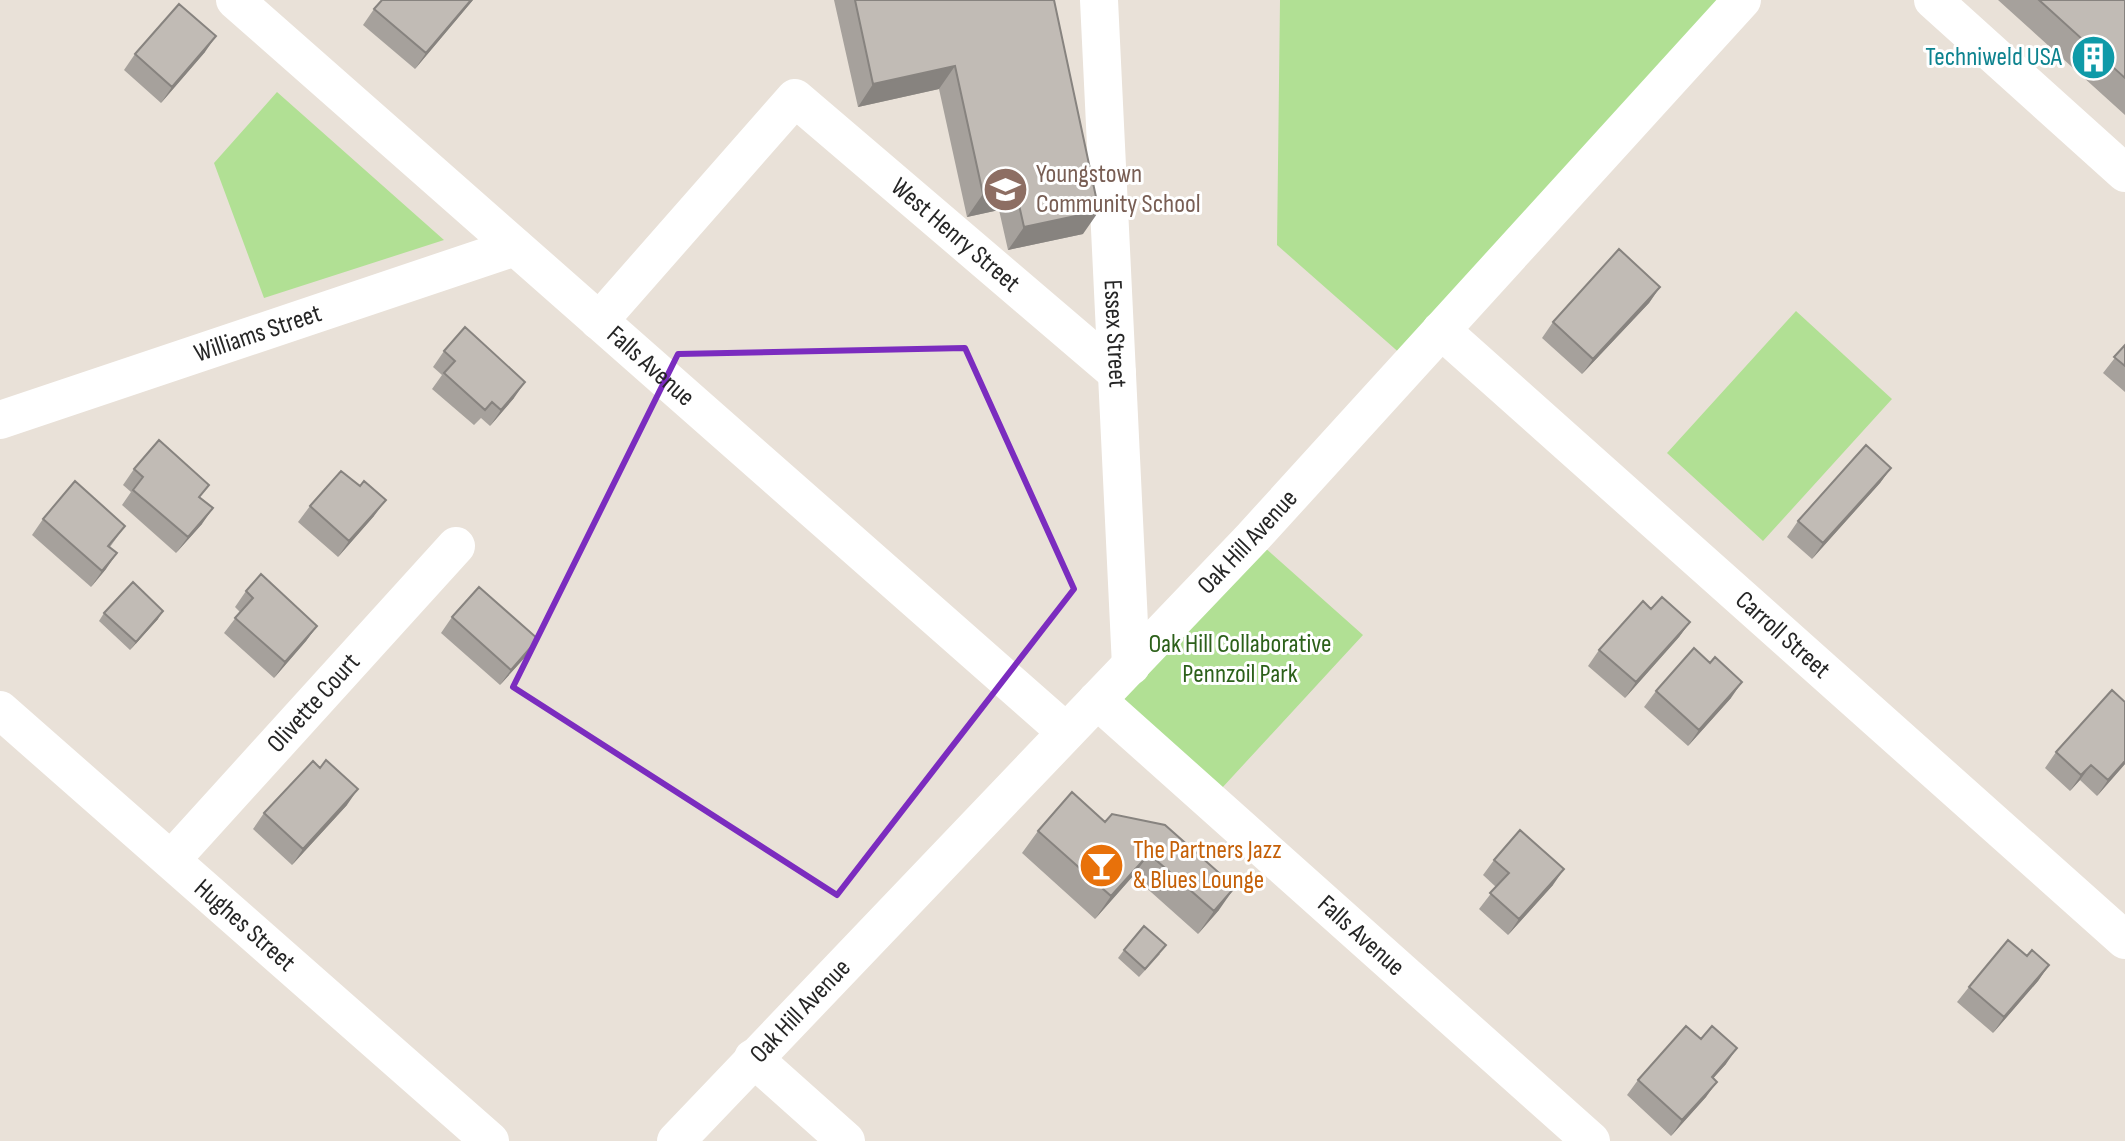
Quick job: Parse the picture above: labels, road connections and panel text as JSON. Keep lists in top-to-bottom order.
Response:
{
  "streets": {
    "street": [
      "West Henry Street",
      "Essex Street",
      "Williams Street",
      "Falls Avenue",
      "Oak Hill Avenue",
      "Carroll Street",
      "Olivette Court",
      "Hughes Street"
    ]
  },
  "crossings": [
    ["West Henry Street", "Essex Street"],
    ["West Henry Street", "Falls Avenue"],
    ["Essex Street", "Oak Hill Avenue"],
    ["Williams Street", "Falls Avenue"],
    ["Falls Avenue", "Oak Hill Avenue"],
    ["Oak Hill Avenue", "Carroll Street"],
    ["Olivette Court", "Hughes Street"]
  ],
  "parks": ["Oak Hill Collaborative Pennzoil Park"],
  "places": {
    "building": ["Techniweld USA"],
    "school or university": ["Youngstown Community School"],
    "bar": ["The Partners Jazz & Blues Lounge"]
  }
}
